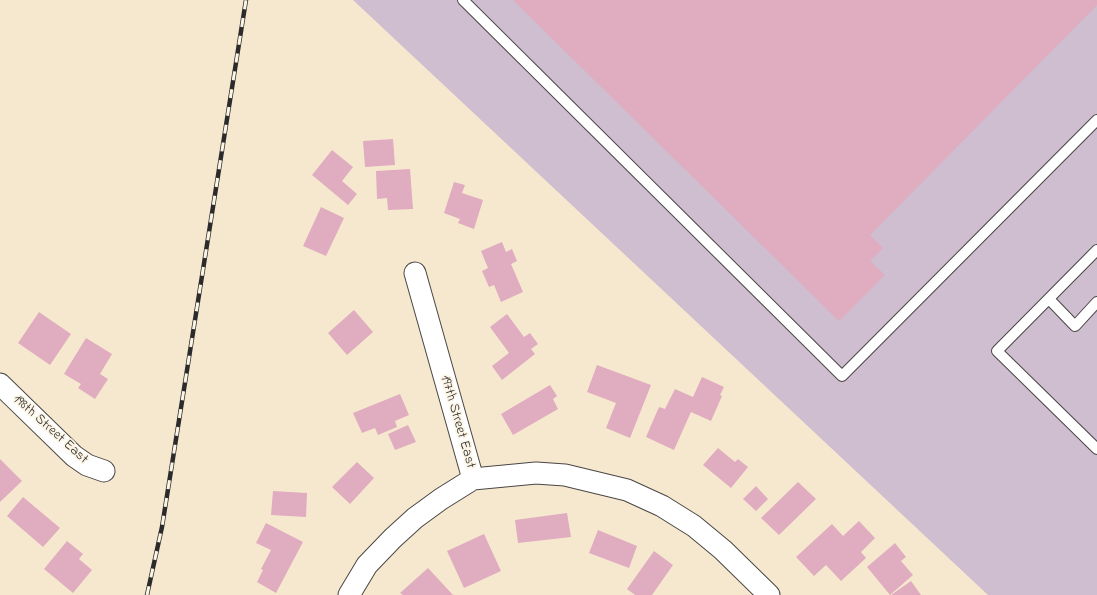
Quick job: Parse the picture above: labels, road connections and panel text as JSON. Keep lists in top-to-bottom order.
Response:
{
  "streets": {
    "street": ["197th Street East", "198th Street East"]
  }
}
